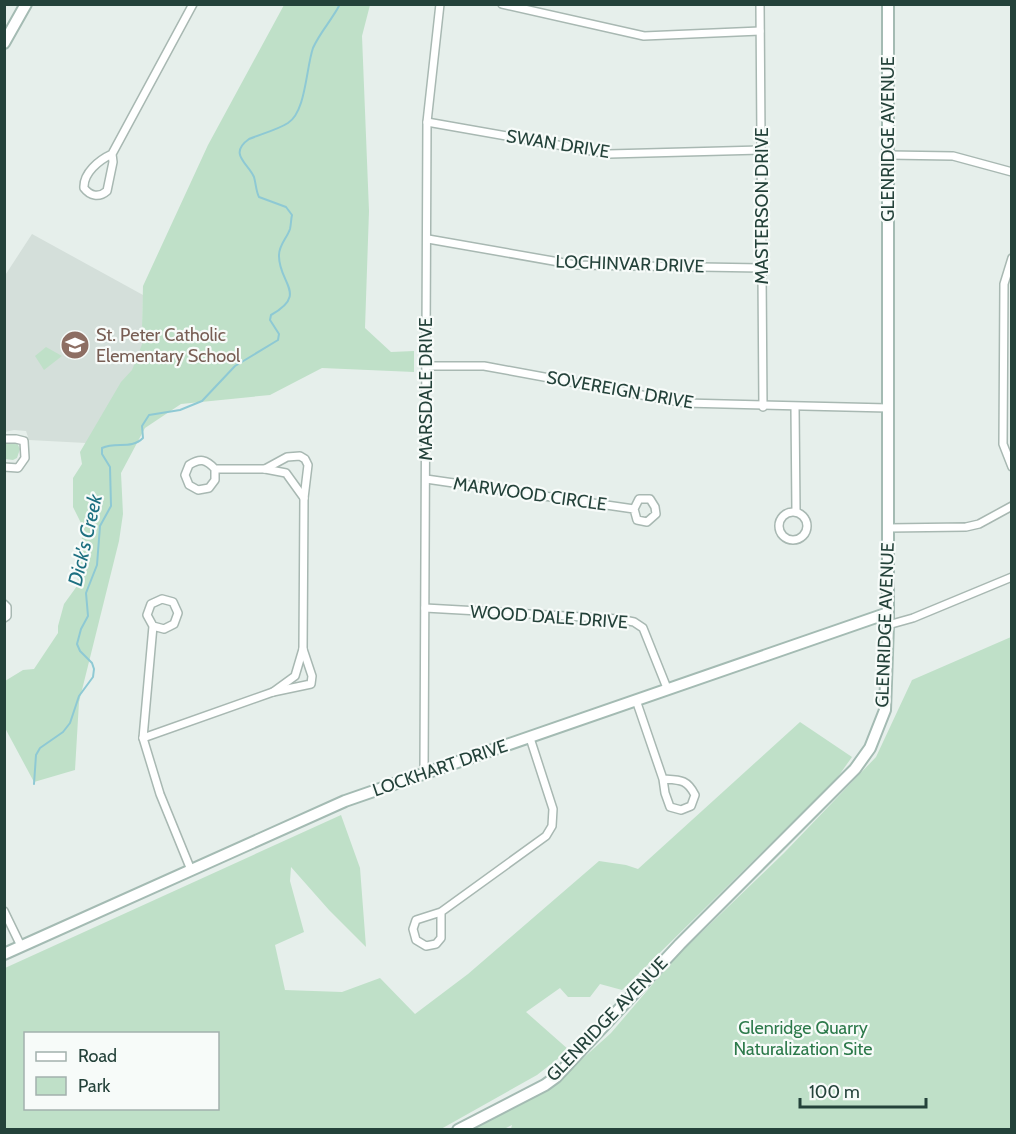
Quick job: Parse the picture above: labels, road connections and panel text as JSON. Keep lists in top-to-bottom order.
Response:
{
  "streets": {
    "main road": ["GLENRIDGE AVENUE", "LOCKHART DRIVE"],
    "street": [
      "SWAN DRIVE",
      "MASTERSON DRIVE",
      "LOCHINVAR DRIVE",
      "MARSDALE DRIVE",
      "SOVEREIGN DRIVE",
      "MARWOOD CIRCLE",
      "WOOD DALE DRIVE"
    ]
  },
  "crossings": [
    ["GLENRIDGE AVENUE", "SOVEREIGN DRIVE"],
    ["GLENRIDGE AVENUE", "LOCKHART DRIVE"],
    ["SWAN DRIVE", "MASTERSON DRIVE"],
    ["SWAN DRIVE", "MARSDALE DRIVE"],
    ["MASTERSON DRIVE", "LOCHINVAR DRIVE"],
    ["MASTERSON DRIVE", "SOVEREIGN DRIVE"],
    ["LOCHINVAR DRIVE", "MARSDALE DRIVE"],
    ["MARSDALE DRIVE", "SOVEREIGN DRIVE"],
    ["MARSDALE DRIVE", "MARWOOD CIRCLE"],
    ["MARSDALE DRIVE", "WOOD DALE DRIVE"],
    ["MARSDALE DRIVE", "LOCKHART DRIVE"],
    ["WOOD DALE DRIVE", "LOCKHART DRIVE"]
  ],
  "water": ["Dick's Creek"],
  "parks": ["Glenridge Quarry Naturalization Site"],
  "places": {
    "school or university": ["St. Peter Catholic Elementary School"]
  },
  "legend": ["Road", "Park"],
  "scale_bar": "100 m"
}
